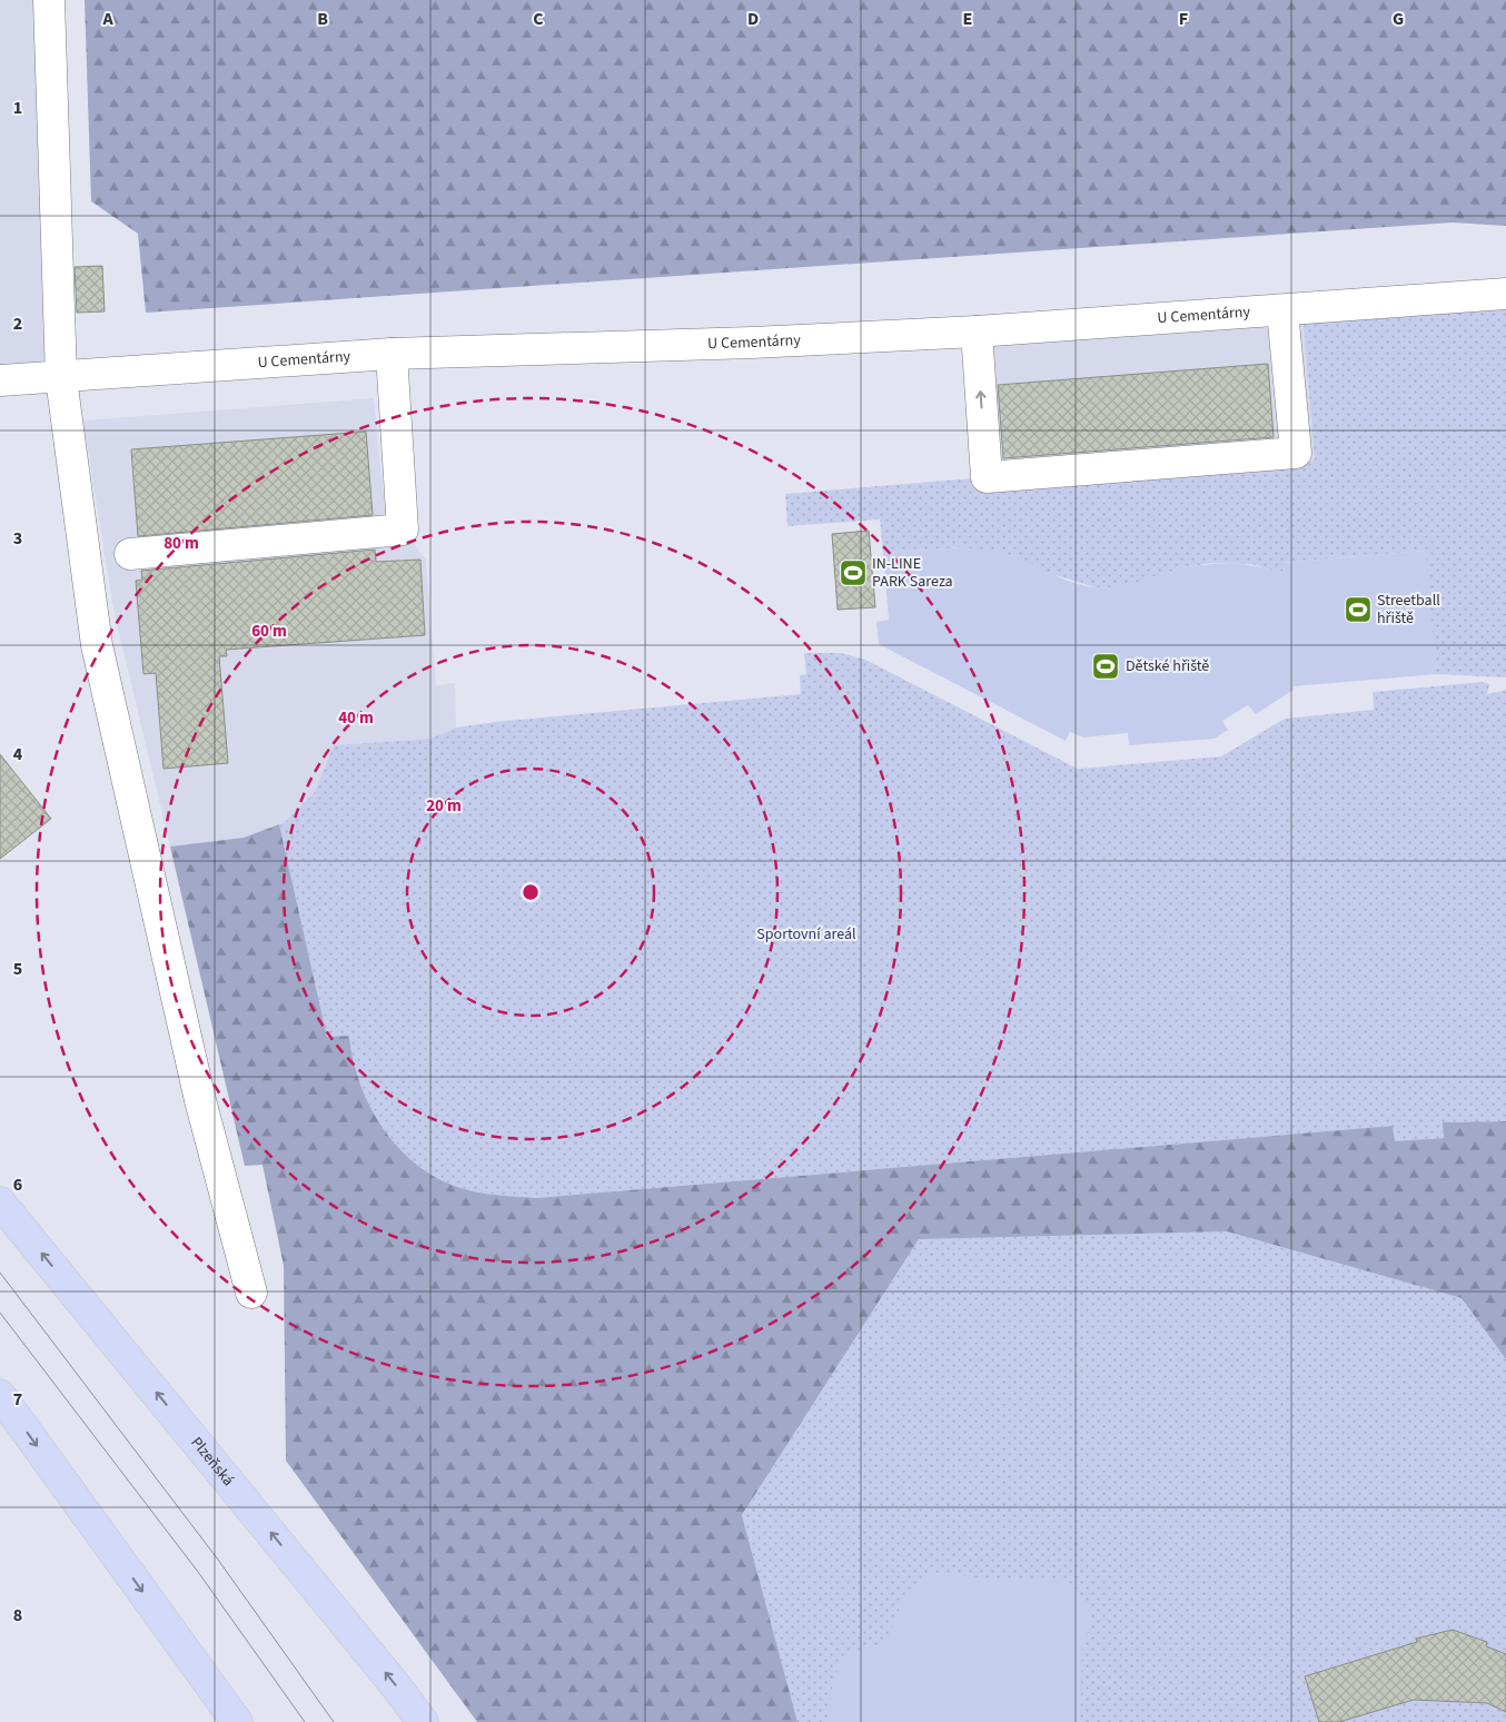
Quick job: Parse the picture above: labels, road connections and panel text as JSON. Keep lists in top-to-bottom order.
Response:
{
  "streets": {
    "main road": ["Plzeňská"],
    "street": ["U Cementárny"]
  },
  "parks": ["Sportovní areál"],
  "places": {
    "sports": ["IN-LINE PARK Sareza", "Streetball hřiště", "Dětské hřiště"]
  },
  "grid": {
    "columns": [
      "A",
      "B",
      "C",
      "D",
      "E",
      "F",
      "G"
    ],
    "rows": [
      "1",
      "2",
      "3",
      "4",
      "5",
      "6",
      "7",
      "8"
    ]
  },
  "rings": [
    "80 m",
    "60 m",
    "40 m",
    "20 m"
  ]
}
